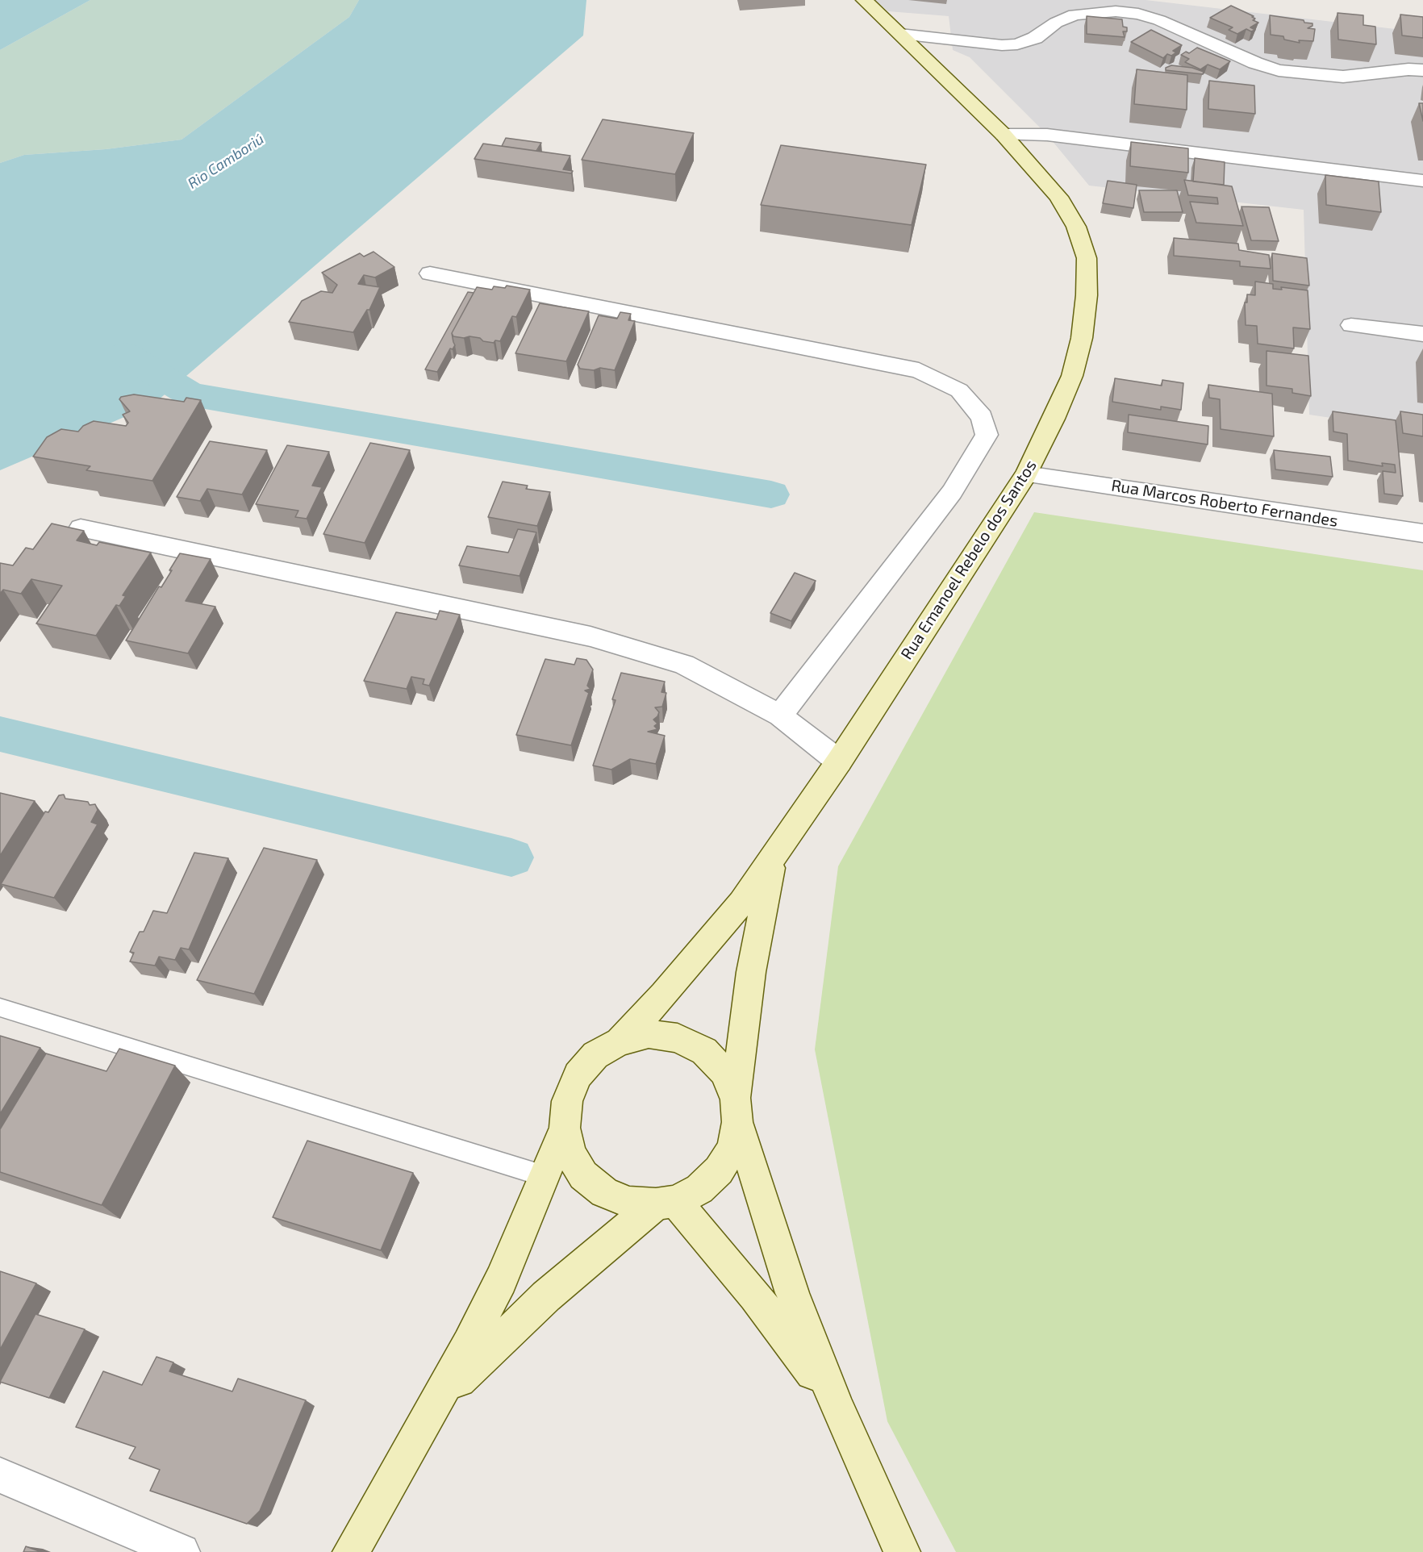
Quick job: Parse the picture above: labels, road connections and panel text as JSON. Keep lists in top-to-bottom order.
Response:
{
  "streets": {
    "main road": ["Rua Emanoel Rebelo dos Santos"],
    "street": ["Rua Marcos Roberto Fernandes"]
  },
  "crossings": [
    ["Rua Marcos Roberto Fernandes", "Rua Emanoel Rebelo dos Santos"]
  ],
  "water": ["Rio Camboriú"]
}
